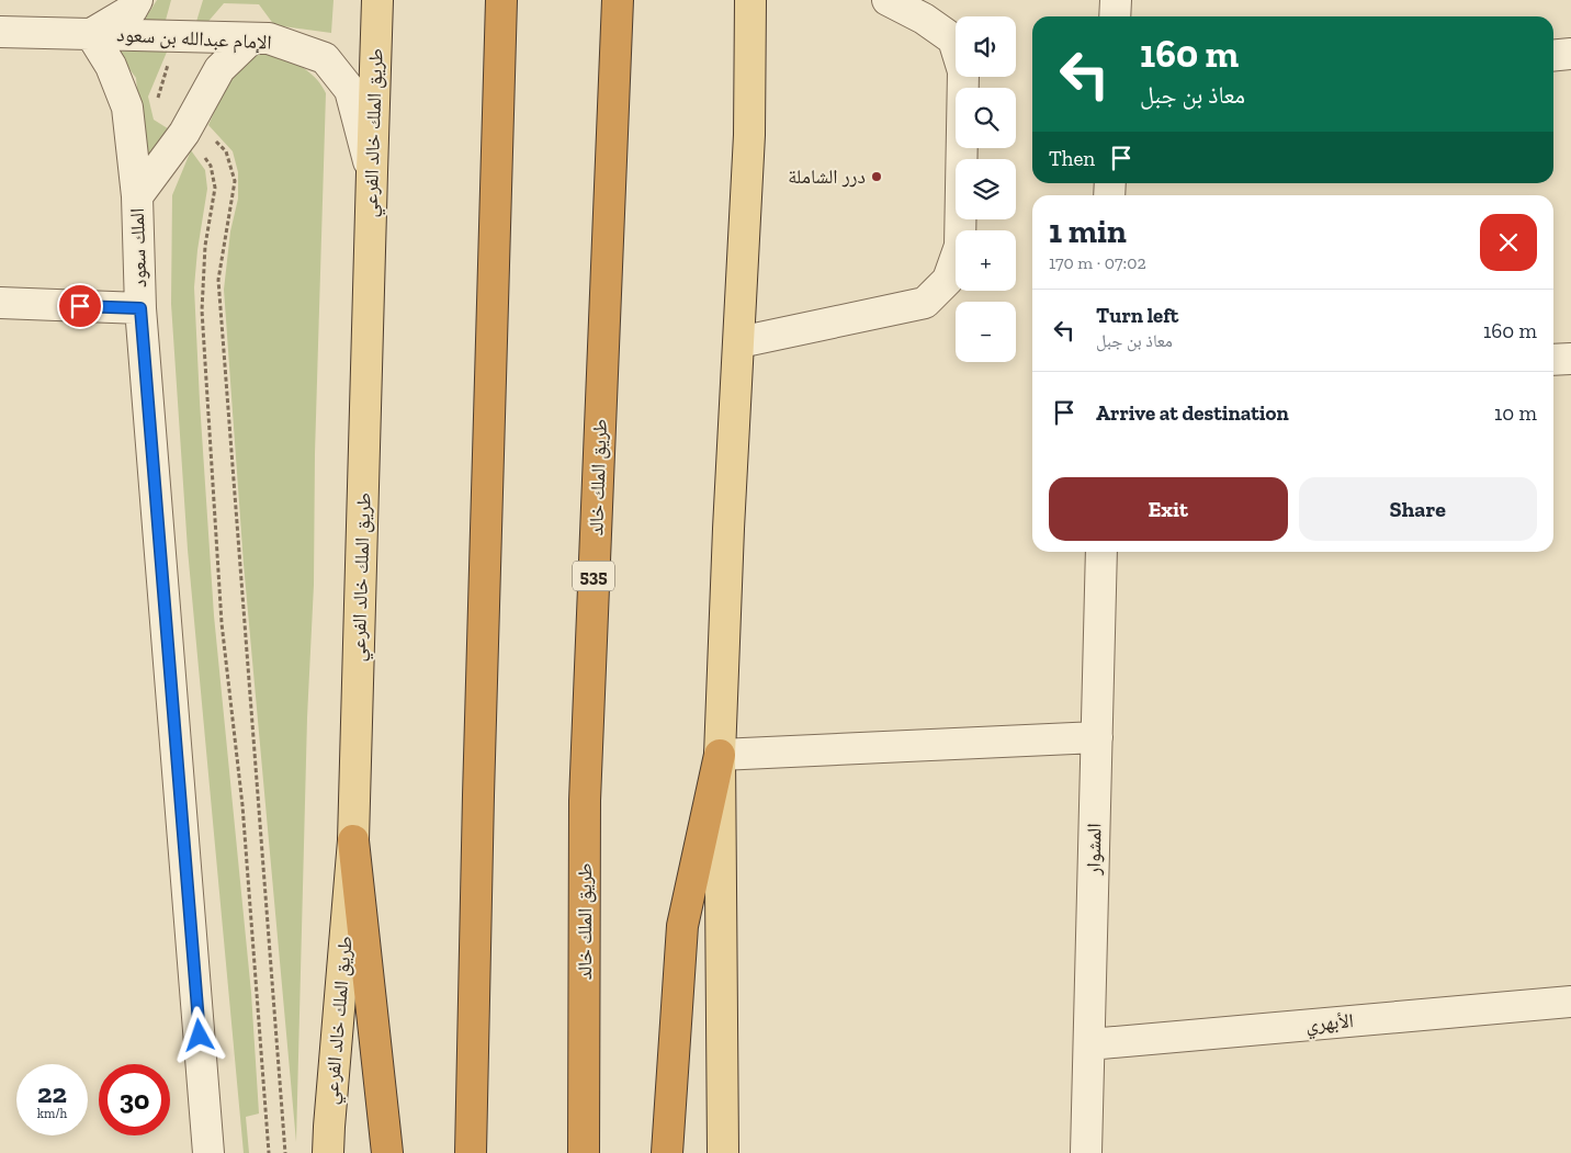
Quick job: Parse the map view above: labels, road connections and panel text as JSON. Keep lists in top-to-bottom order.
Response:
{
  "streets": {
    "highway": ["طريق الملك خالد", "535"],
    "main road": ["طريق الملك خالد الفرعي"],
    "street": [
      "الإمام عبدالله بن سعود",
      "الملك سعود",
      "المشوار",
      "الأبهري"
    ]
  },
  "crossings": [
    ["الإمام عبدالله بن سعود", "طريق الملك خالد الفرعي"],
    ["الإمام عبدالله بن سعود", "الملك سعود"],
    ["المشوار", "الأبهري"]
  ],
  "places": ["درر الشاملة"],
  "page": {
    "map_buttons": ["+", "−"],
    "turn": ["160 m", "معاذ بن جبل"],
    "then": "Then",
    "heading": ["1 min", "170 m · 07:02"],
    "list": [
      {
        "name": "Turn left",
        "note": "معاذ بن جبل",
        "value": "160 m"
      },
      {
        "name": "Arrive at destination",
        "value": "10 m"
      }
    ],
    "buttons": ["Exit", "Share"],
    "speed": "22 km/h",
    "limit": "30"
  }
}
